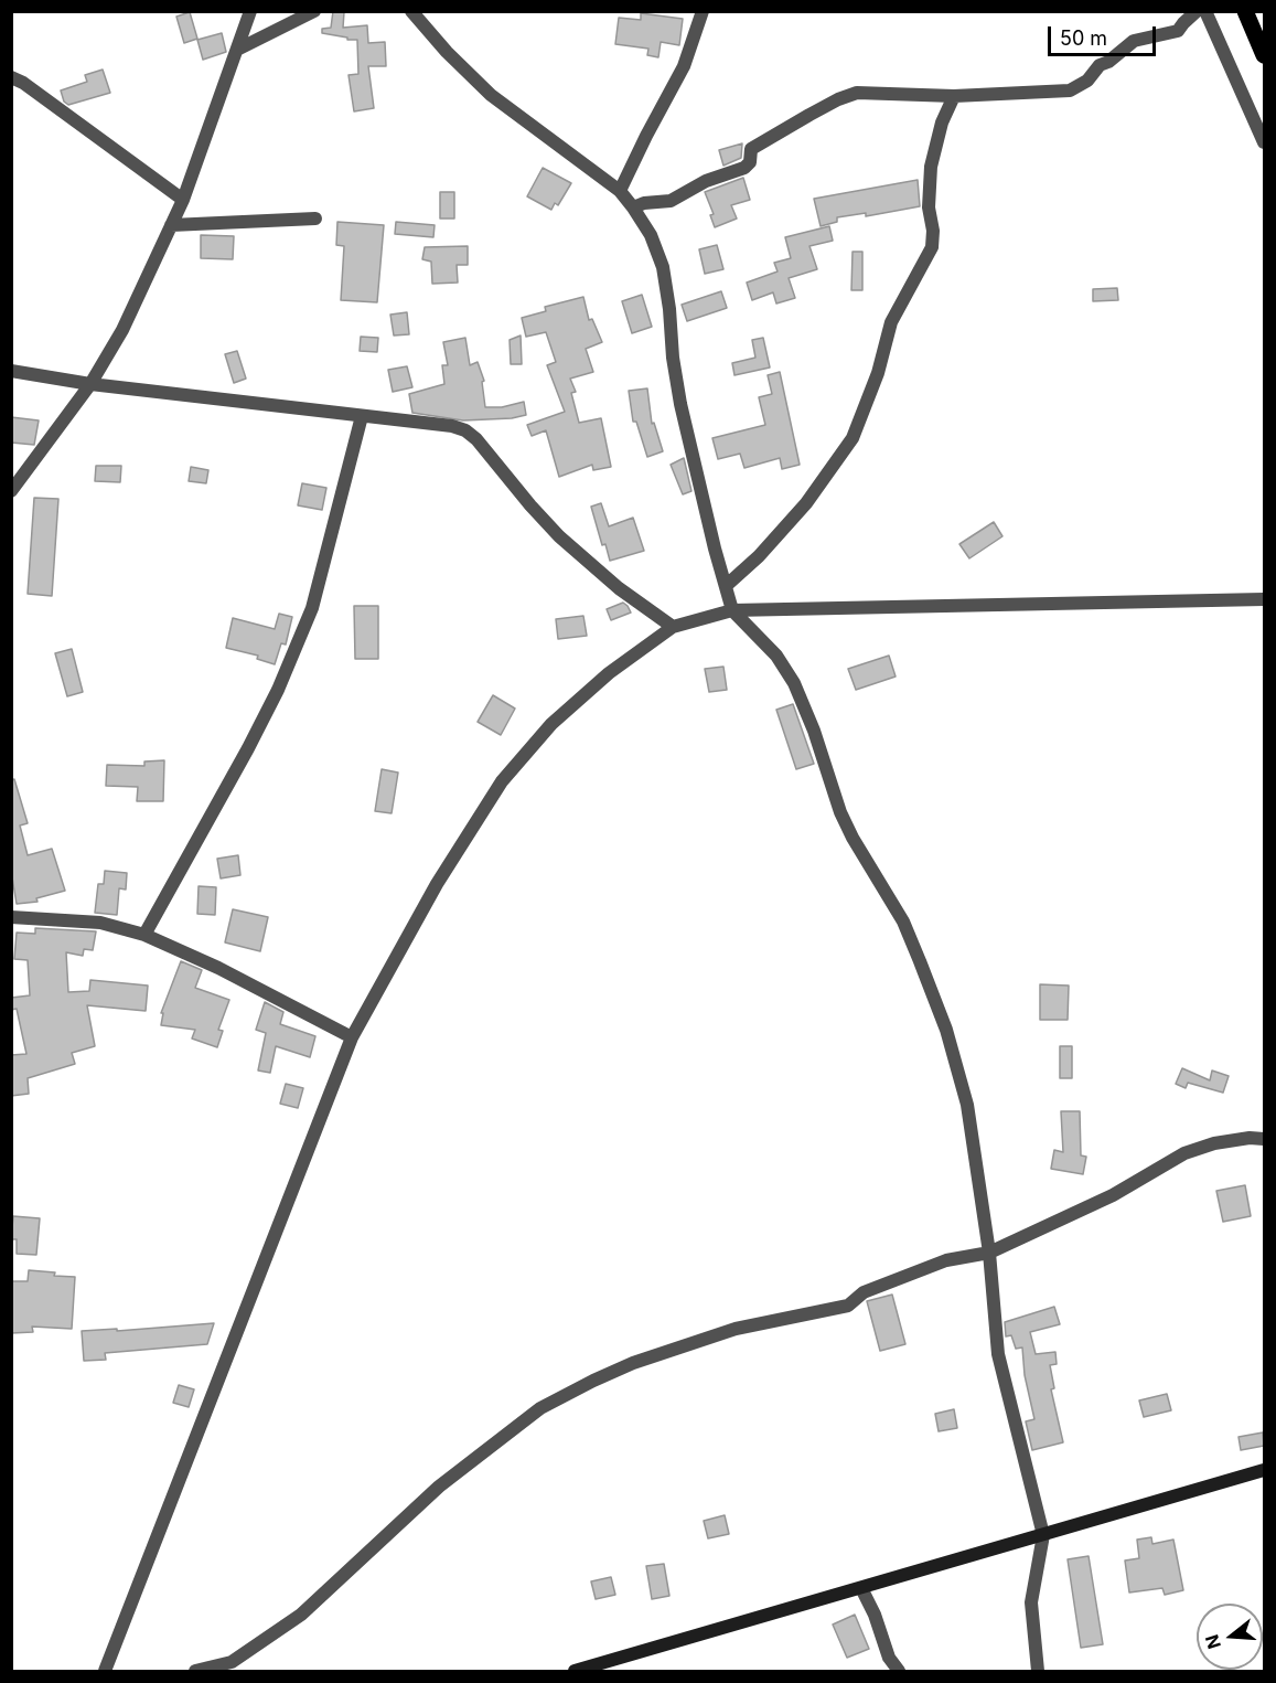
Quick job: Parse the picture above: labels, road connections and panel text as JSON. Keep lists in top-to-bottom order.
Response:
{
  "scale_bar": "50 m",
  "north": "left"
}
